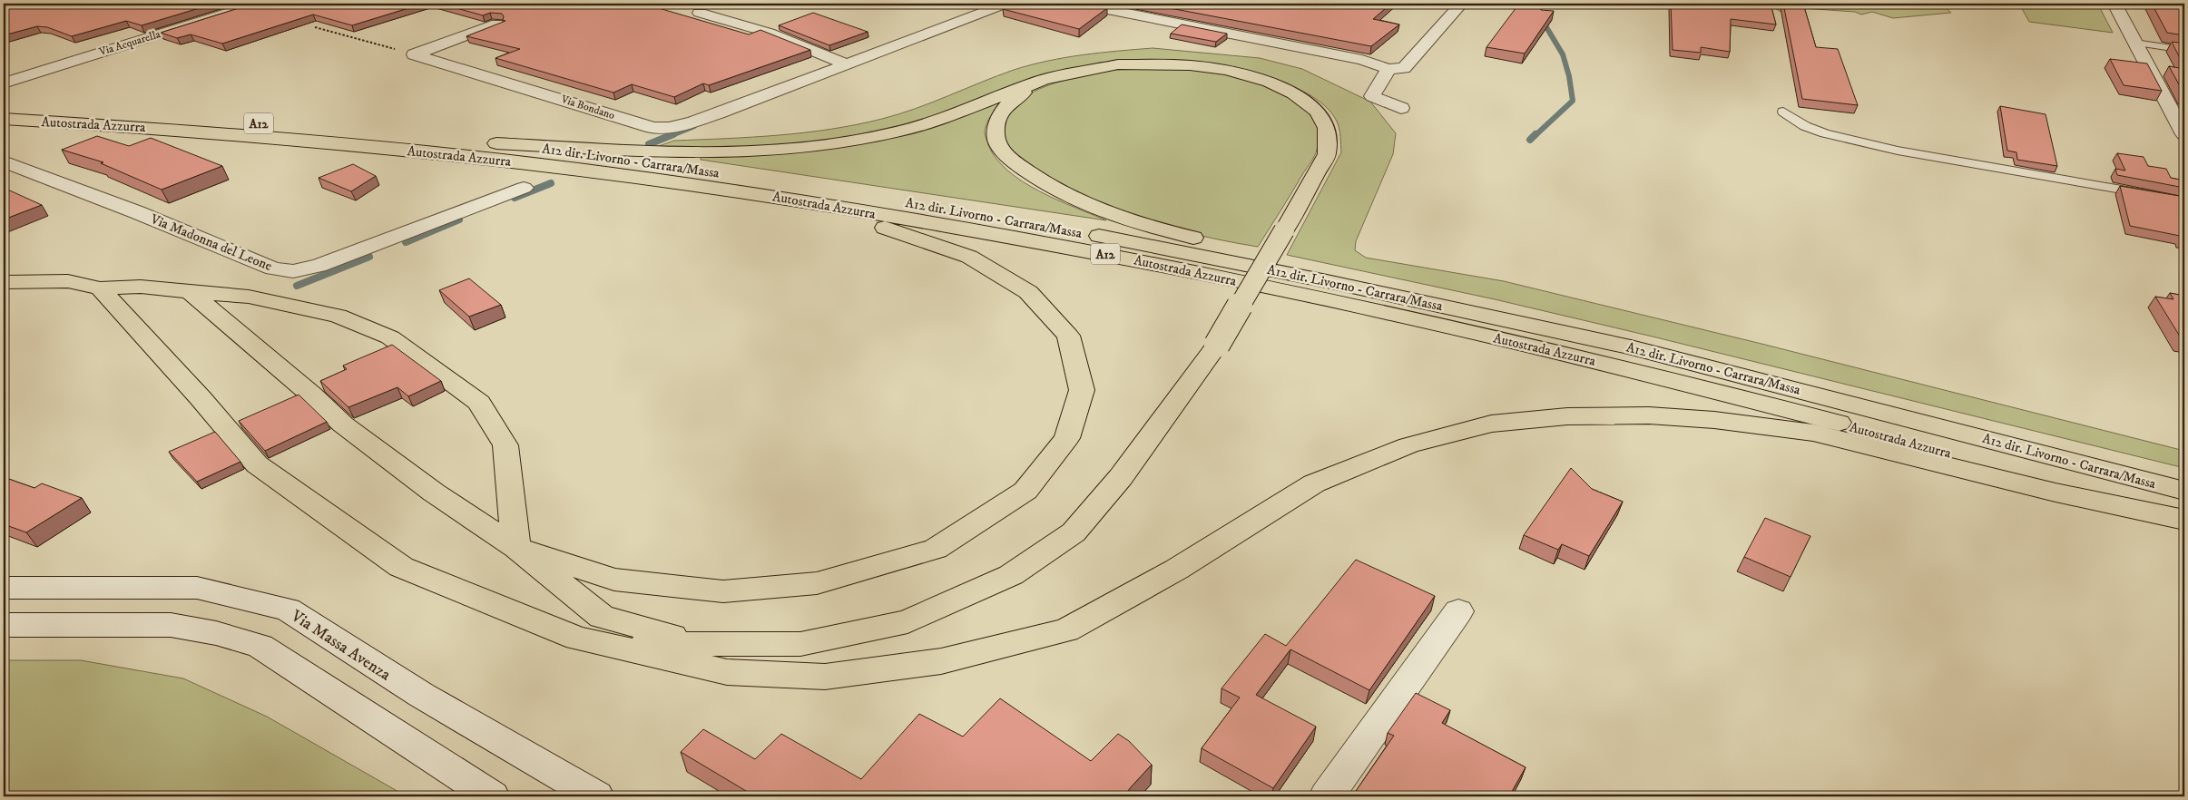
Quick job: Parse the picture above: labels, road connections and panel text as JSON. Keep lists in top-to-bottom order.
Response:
{
  "streets": {
    "highway": ["A12", "Autostrada Azzurra", "A12 dir. Livorno - Carrara/Massa"],
    "street": [
      "Via Acquarella",
      "Via Bondano",
      "Via Madonna del Leone",
      "Via Massa Avenza"
    ]
  },
  "crossings": [
    ["Autostrada Azzurra", "A12 dir. Livorno - Carrara/Massa"]
  ]
}
